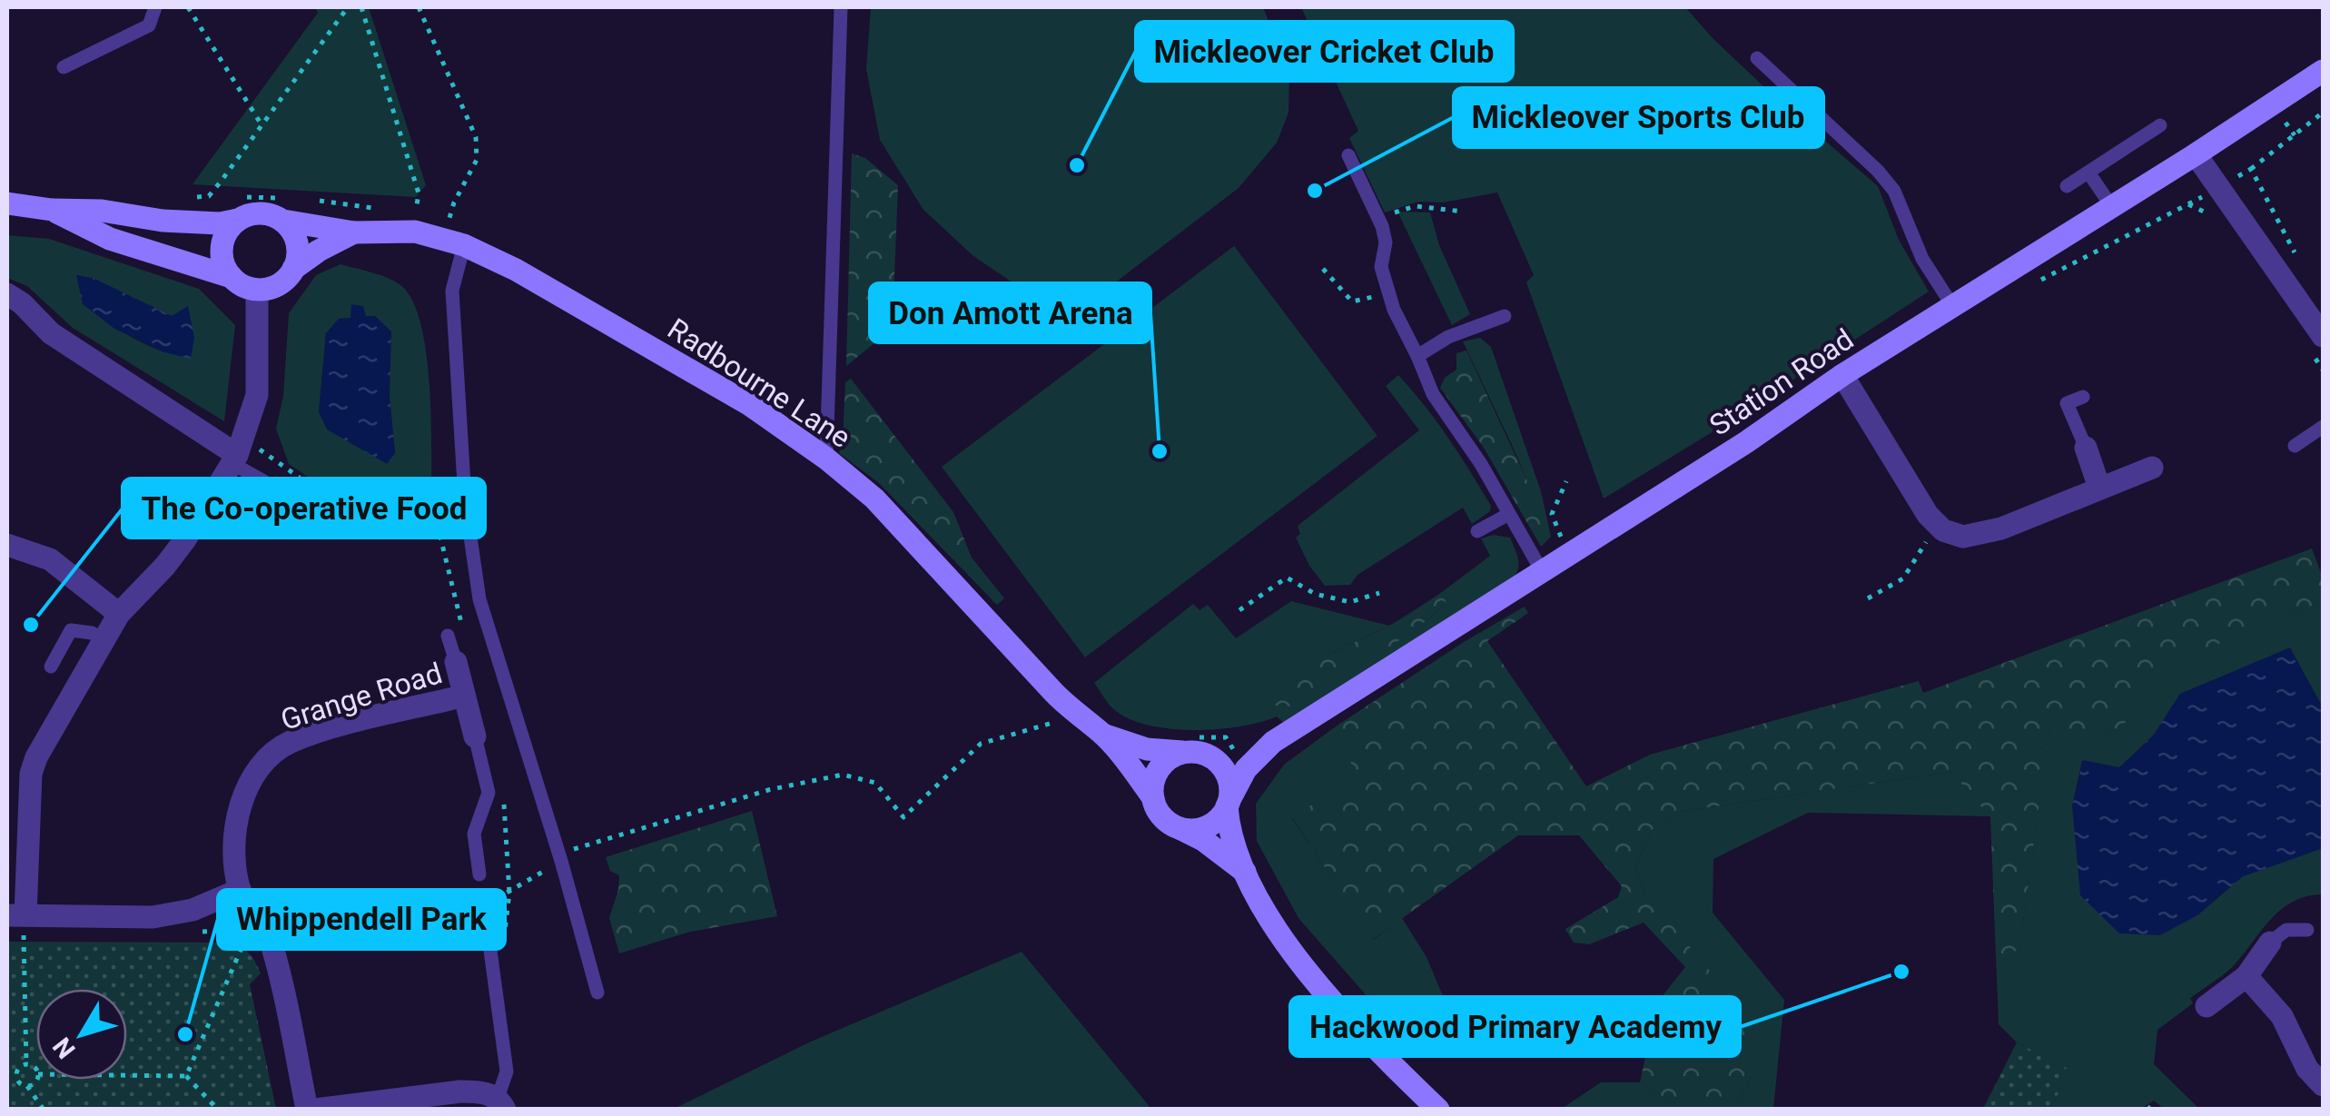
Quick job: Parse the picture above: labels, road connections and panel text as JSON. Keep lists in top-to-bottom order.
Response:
{
  "streets": {
    "main road": ["Station Road", "Radbourne Lane"],
    "street": ["Grange Road"]
  },
  "crossings": [
    ["Station Road", "Radbourne Lane"]
  ],
  "places": [
    "Mickleover Cricket Club",
    "Mickleover Sports Club",
    "Don Amott Arena",
    "The Co-operative Food",
    "Hackwood Primary Academy",
    "Whippendell Park"
  ],
  "north": "bottom left"
}
